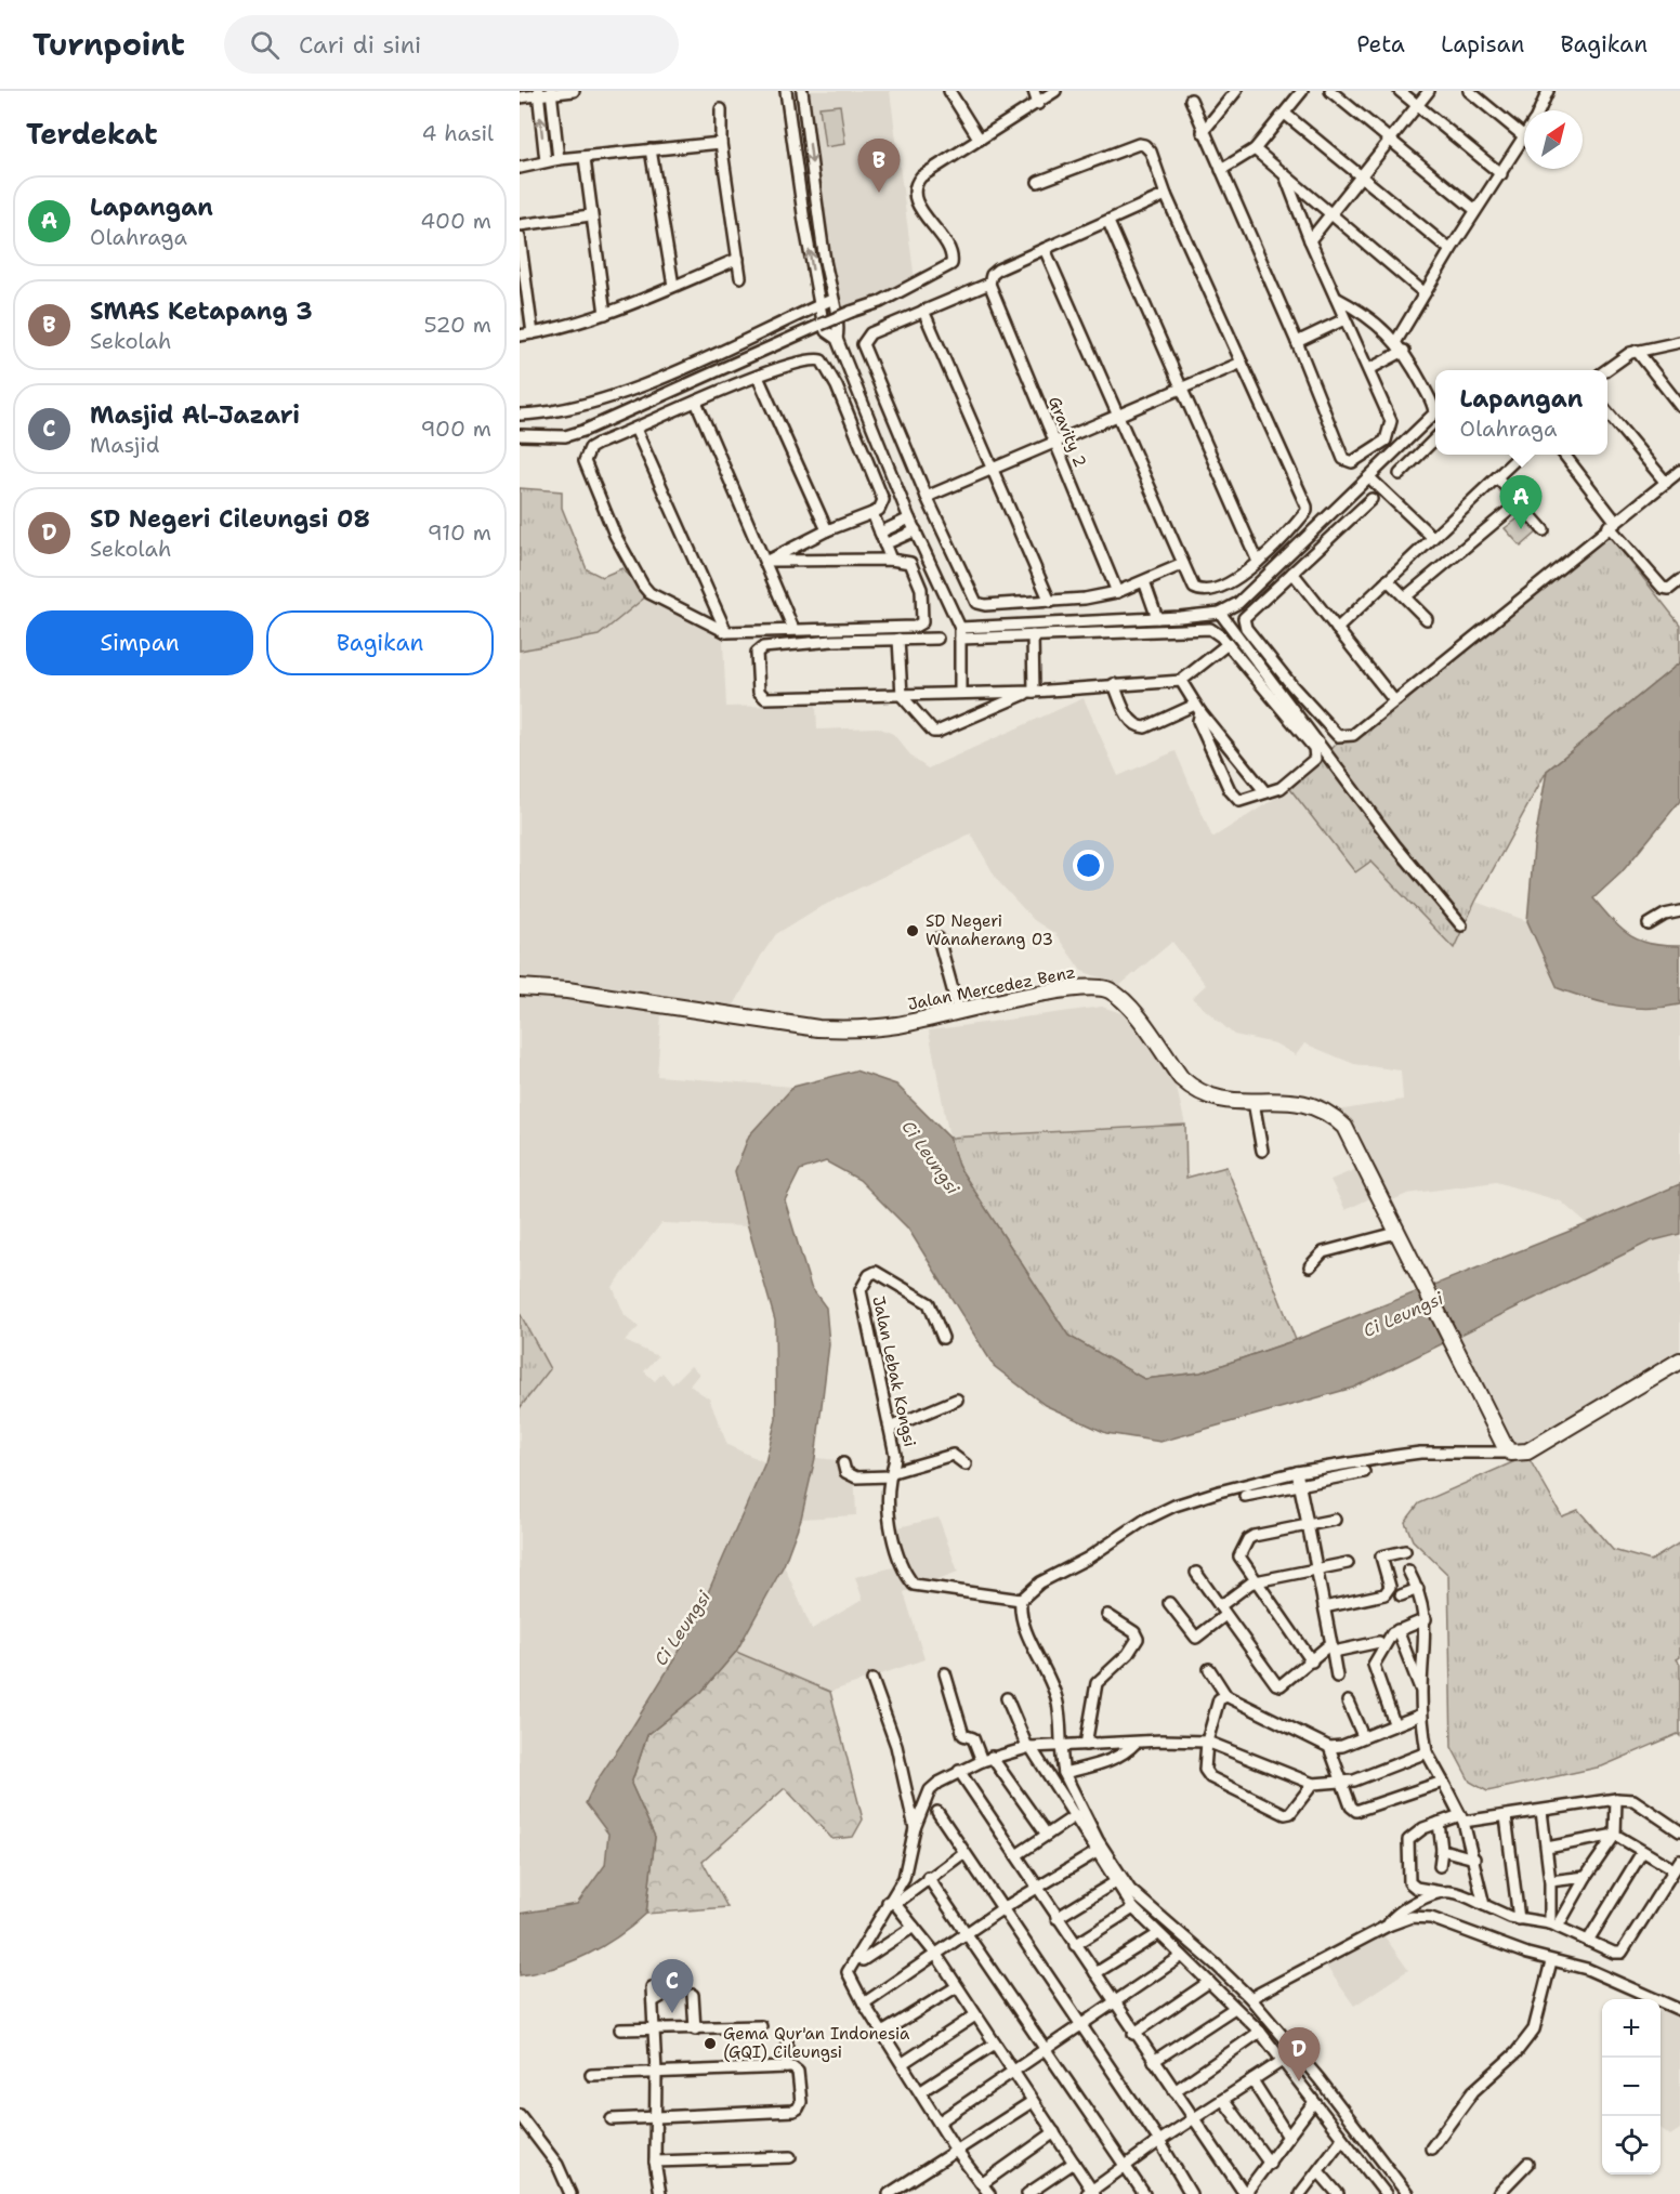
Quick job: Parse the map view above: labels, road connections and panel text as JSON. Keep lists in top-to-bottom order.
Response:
{
  "streets": {
    "main road": ["Jalan Mercedez Benz"],
    "street": ["Gravity 2", "Jalan Lebak Kongsi"]
  },
  "water": ["Ci Leungsi"],
  "places": ["SD Negeri Wanaherang 03", "Gema Qur'an Indonesia (GQI) Cileungsi"],
  "north": "top right",
  "page": {
    "header": "Turnpoint",
    "search": "Cari di sini",
    "nav": ["Peta", "Lapisan", "Bagikan"],
    "heading": ["Terdekat", "4 hasil"],
    "pins": [
      "B",
      "A",
      "C",
      "D"
    ],
    "list": [
      {
        "mark": "A",
        "name": "Lapangan",
        "note": "Olahraga",
        "value": "400 m"
      },
      {
        "mark": "B",
        "name": "SMAS Ketapang 3",
        "note": "Sekolah",
        "value": "520 m"
      },
      {
        "mark": "C",
        "name": "Masjid Al-Jazari",
        "note": "Masjid",
        "value": "900 m"
      },
      {
        "mark": "D",
        "name": "SD Negeri Cileungsi 08",
        "note": "Sekolah",
        "value": "910 m"
      }
    ],
    "popup": ["Lapangan", "Olahraga"],
    "buttons": ["Simpan", "Bagikan"],
    "map_buttons": ["+", "−"]
  }
}
